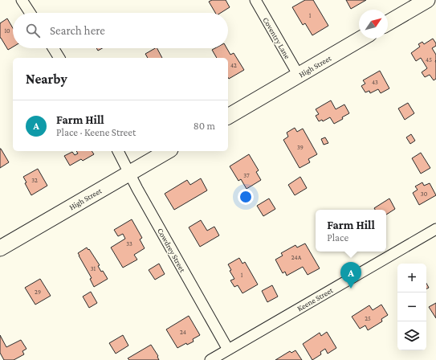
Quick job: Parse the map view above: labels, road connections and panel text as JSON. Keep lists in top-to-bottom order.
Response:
{
  "streets": {
    "street": [
      "Coventry Lane",
      "High Street",
      "Cowdrey Street",
      "Keene Street"
    ]
  },
  "crossings": [
    ["Coventry Lane", "High Street"],
    ["High Street", "Cowdrey Street"],
    ["Cowdrey Street", "Keene Street"]
  ],
  "house_numbers": [
    "1",
    "10",
    "45",
    "42",
    "43",
    "39",
    "37",
    "32",
    "30",
    "33",
    "24A",
    "31",
    "1",
    "29",
    "25",
    "24"
  ],
  "north": "top right",
  "page": {
    "search": "Search here",
    "heading": "Nearby",
    "list": [
      {
        "mark": "A",
        "name": "Farm Hill",
        "note": "Place · Keene Street",
        "value": "80 m"
      }
    ],
    "popup": ["Farm Hill", "Place"],
    "pins": "A",
    "map_buttons": ["+", "−"]
  }
}
